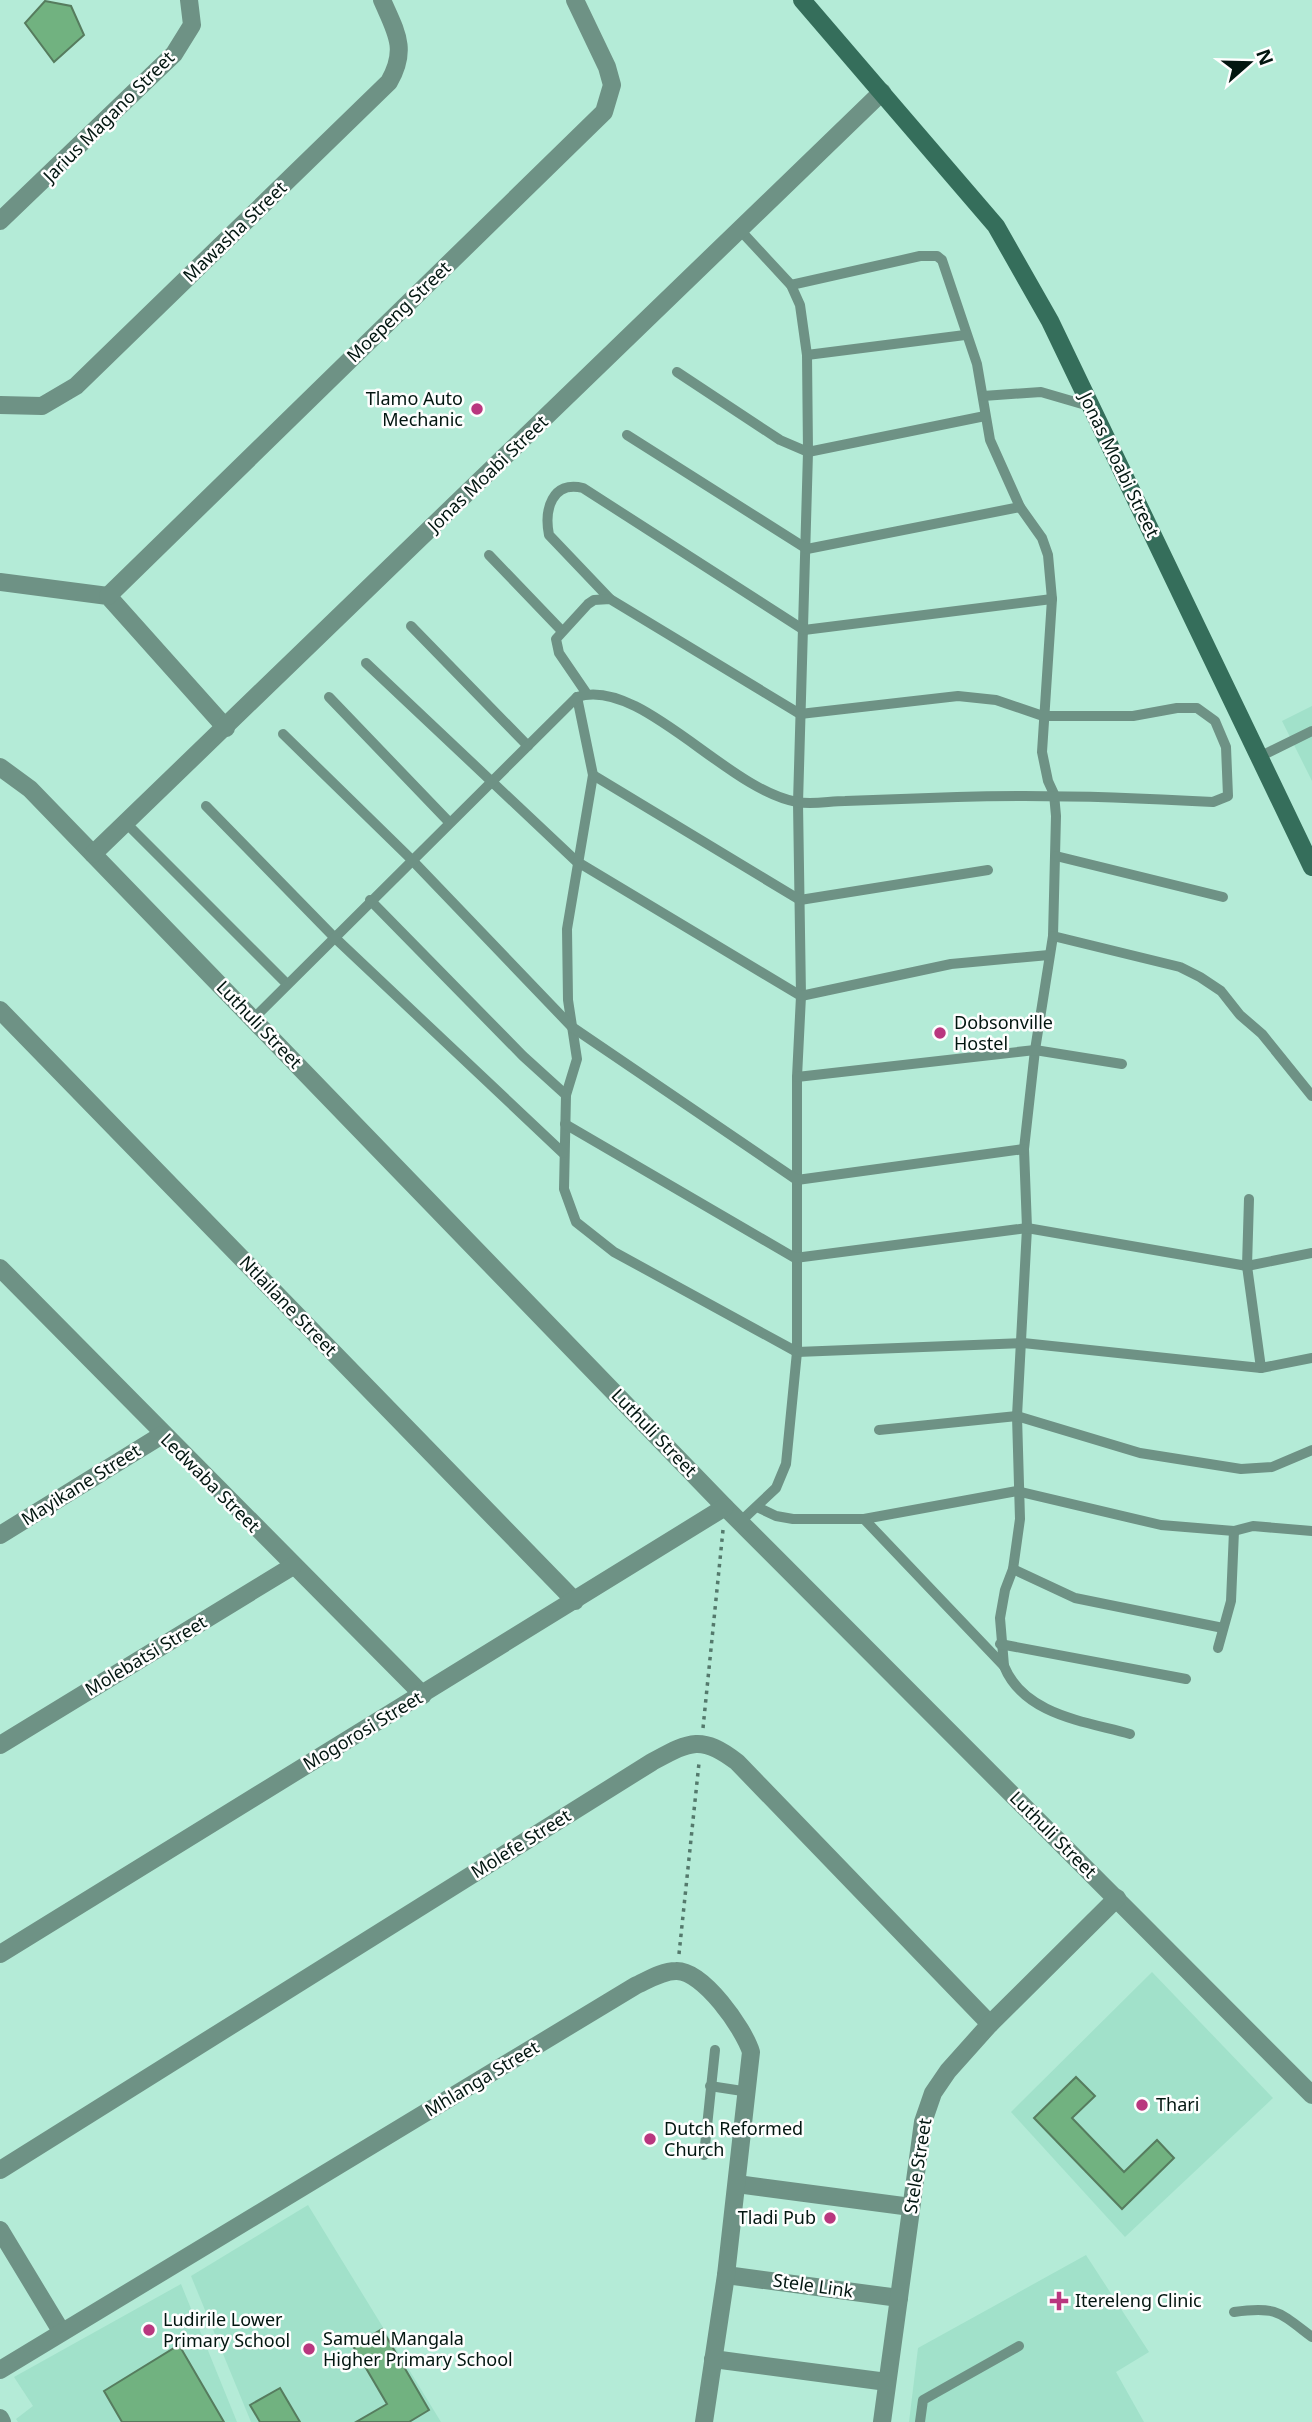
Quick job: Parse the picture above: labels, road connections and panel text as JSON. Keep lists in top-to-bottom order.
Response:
{
  "streets": {
    "street": [
      "Jarius Magano Street",
      "Mawasha Street",
      "Moepeng Street",
      "Jonas Moabi Street",
      "Luthuli Street",
      "Ntlailane Street",
      "Ledwaba Street",
      "Mayikane Street",
      "Molebatsi Street",
      "Mogorosi Street",
      "Molefe Street",
      "Mhlanga Street",
      "Stele Street",
      "Stele Link"
    ]
  },
  "crossings": [
    ["Jonas Moabi Street", "Luthuli Street"],
    ["Luthuli Street", "Mogorosi Street"],
    ["Luthuli Street", "Stele Street"],
    ["Ntlailane Street", "Mogorosi Street"],
    ["Ledwaba Street", "Mayikane Street"],
    ["Ledwaba Street", "Molebatsi Street"],
    ["Ledwaba Street", "Mogorosi Street"],
    ["Molefe Street", "Stele Street"],
    ["Mhlanga Street", "Stele Link"],
    ["Stele Street", "Stele Link"]
  ],
  "places": {
    "other": [
      "Tlamo Auto Mechanic",
      "Dobsonville Hostel",
      "Thari",
      "Dutch Reformed Church",
      "Tladi Pub",
      "Ludirile Lower Primary School",
      "Samuel Mangala Higher Primary School"
    ],
    "health": ["Itereleng Clinic"]
  },
  "north": "right"
}
